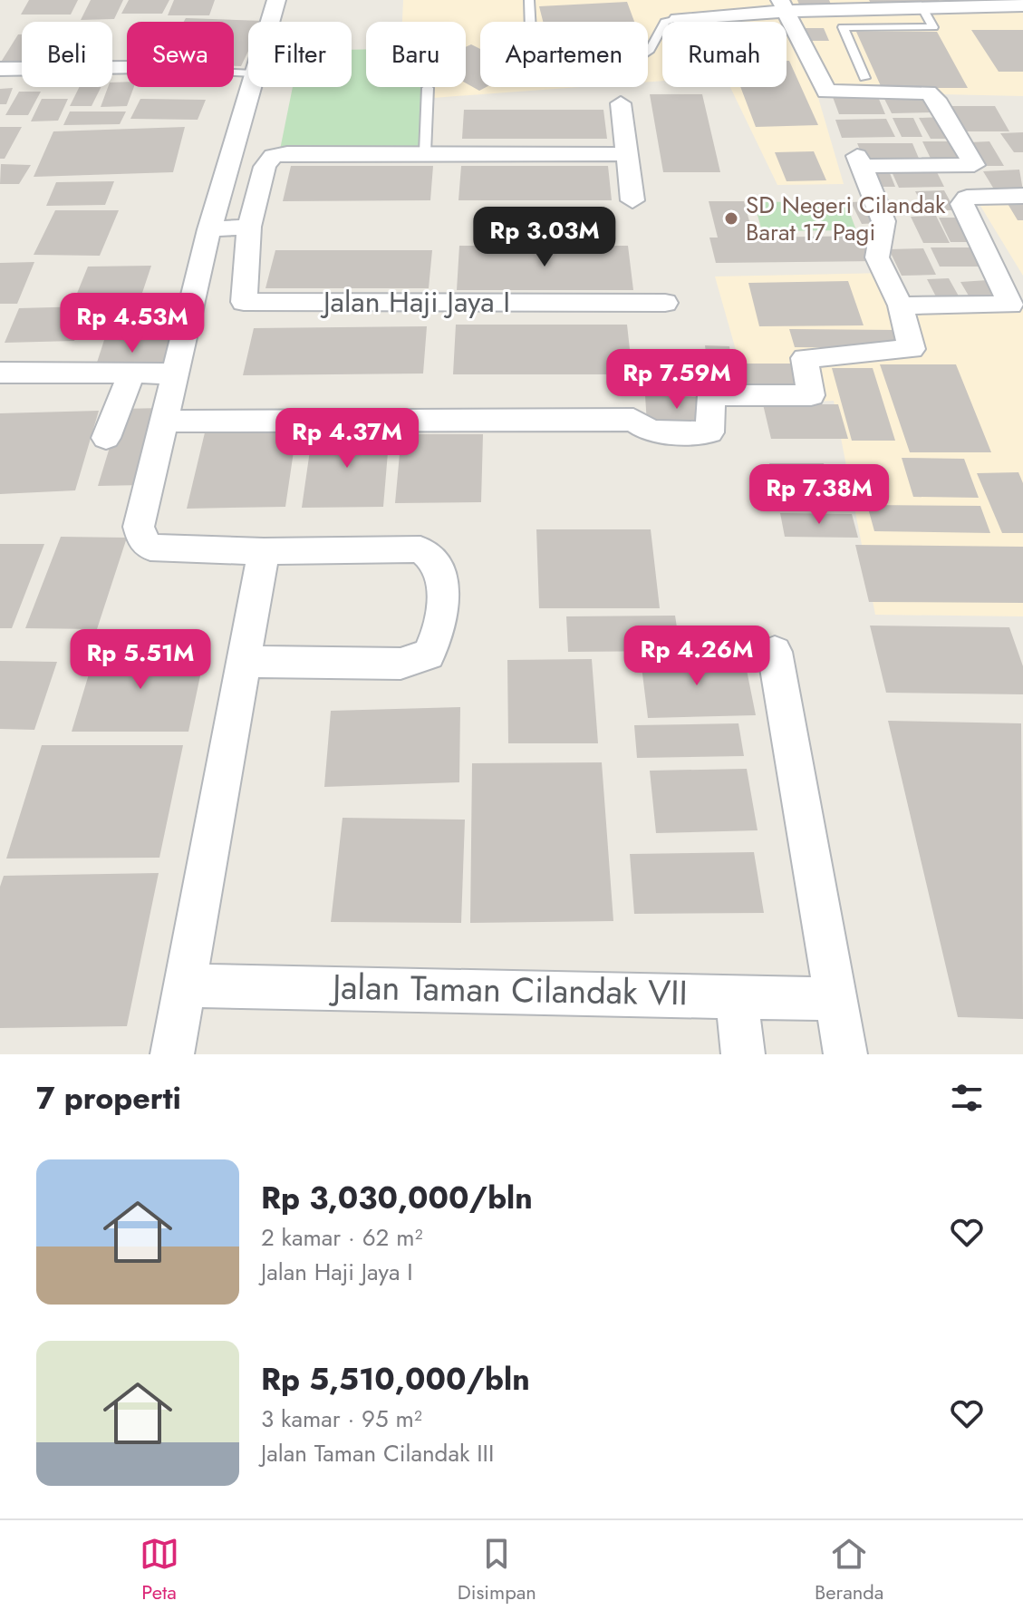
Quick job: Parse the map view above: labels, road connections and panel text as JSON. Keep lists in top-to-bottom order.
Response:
{
  "streets": {
    "street": ["Jalan Haji Jaya I", "Jalan Taman Cilandak VII"]
  },
  "places": ["SD Negeri Cilandak Barat 17 Pagi"],
  "page": {
    "chip": [
      "Beli",
      "Sewa",
      "Filter",
      "Baru",
      "Apartemen",
      "Rumah"
    ],
    "price": [
      "Rp 3.03M",
      "Rp 4.53M",
      "Rp 7.59M",
      "Rp 4.37M",
      "Rp 7.38M",
      "Rp 4.26M",
      "Rp 5.51M"
    ],
    "heading": "7 properti",
    "list": [
      {
        "name": "Rp 3,030,000/bln",
        "note": "2 kamar · 62 m² · Jalan Haji Jaya I"
      },
      {
        "name": "Rp 5,510,000/bln",
        "note": "3 kamar · 95 m² · Jalan Taman Cilandak III"
      }
    ],
    "tabs": ["Peta", "Disimpan", "Beranda"]
  }
}
